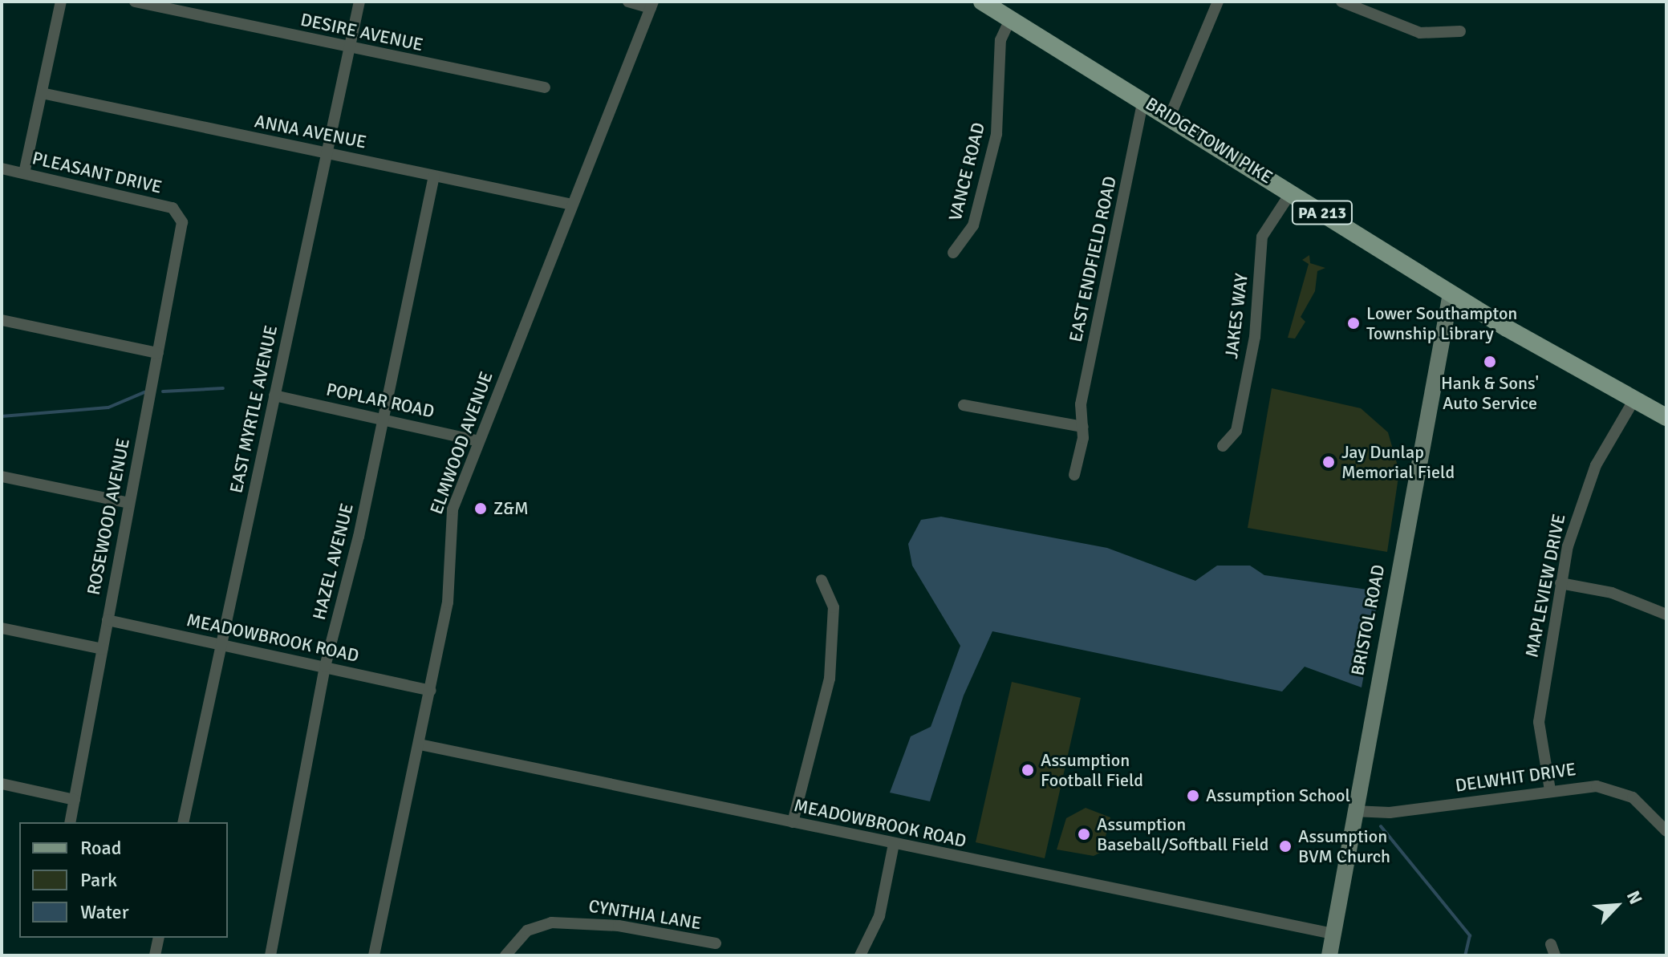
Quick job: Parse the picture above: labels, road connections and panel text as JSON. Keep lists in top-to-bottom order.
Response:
{
  "streets": {
    "main road": ["BRIDGETOWN PIKE", "PA 213", "BRISTOL ROAD"],
    "street": [
      "DESIRE AVENUE",
      "ANNA AVENUE",
      "VANCE ROAD",
      "PLEASANT DRIVE",
      "EAST ENDFIELD ROAD",
      "JAKES WAY",
      "POPLAR ROAD",
      "EAST MYRTLE AVENUE",
      "ELMWOOD AVENUE",
      "ROSEWOOD AVENUE",
      "HAZEL AVENUE",
      "MAPLEVIEW DRIVE",
      "MEADOWBROOK ROAD",
      "DELWHIT DRIVE",
      "CYNTHIA LANE"
    ]
  },
  "crossings": [
    ["DESIRE AVENUE", "EAST MYRTLE AVENUE"],
    ["ANNA AVENUE", "EAST MYRTLE AVENUE"],
    ["ANNA AVENUE", "ELMWOOD AVENUE"],
    ["ANNA AVENUE", "HAZEL AVENUE"],
    ["BRIDGETOWN PIKE", "VANCE ROAD"],
    ["BRIDGETOWN PIKE", "EAST ENDFIELD ROAD"],
    ["BRIDGETOWN PIKE", "JAKES WAY"],
    ["BRIDGETOWN PIKE", "MAPLEVIEW DRIVE"],
    ["BRIDGETOWN PIKE", "BRISTOL ROAD"],
    ["PLEASANT DRIVE", "ROSEWOOD AVENUE"],
    ["POPLAR ROAD", "EAST MYRTLE AVENUE"],
    ["POPLAR ROAD", "ELMWOOD AVENUE"],
    ["POPLAR ROAD", "HAZEL AVENUE"],
    ["EAST MYRTLE AVENUE", "MEADOWBROOK ROAD"],
    ["ELMWOOD AVENUE", "MEADOWBROOK ROAD"],
    ["ROSEWOOD AVENUE", "MEADOWBROOK ROAD"],
    ["HAZEL AVENUE", "MEADOWBROOK ROAD"],
    ["MAPLEVIEW DRIVE", "DELWHIT DRIVE"],
    ["BRISTOL ROAD", "MEADOWBROOK ROAD"],
    ["BRISTOL ROAD", "DELWHIT DRIVE"]
  ],
  "places": [
    "Lower Southampton Township Library",
    "Hank & Sons' Auto Service",
    "Jay Dunlap Memorial Field",
    "Z&M",
    "Assumption Football Field",
    "Assumption School",
    "Assumption Baseball/Softball Field",
    "Assumption BVM Church"
  ],
  "legend": ["Road", "Park", "Water"],
  "north": "top right"
}
